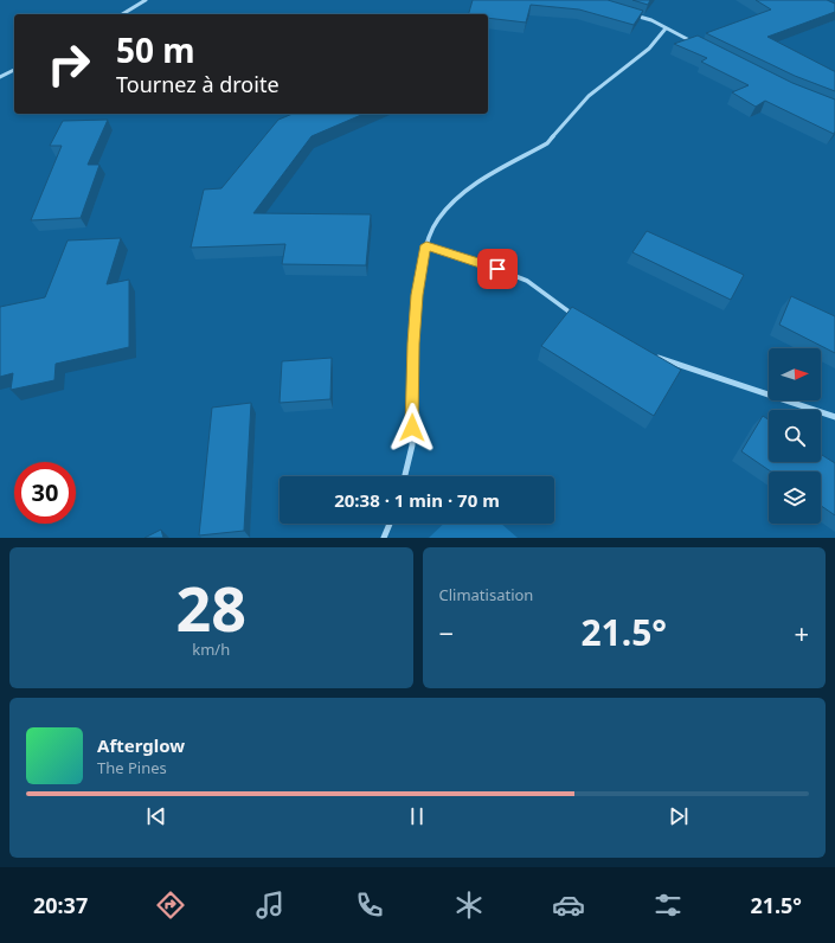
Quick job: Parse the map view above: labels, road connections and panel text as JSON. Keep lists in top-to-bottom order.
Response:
{
  "north": "right",
  "page": {
    "turn": ["50 m", "Tournez à droite"],
    "limit": "30",
    "trip": "20:38 · 1 min · 70 m",
    "tile": [
      ["28", "km/h"],
      "Climatisation"
    ],
    "heat": ["−", "21.5°", "+"],
    "song": ["Afterglow", "The Pines"],
    "tabs": ["20:37", "21.5°"]
  }
}
